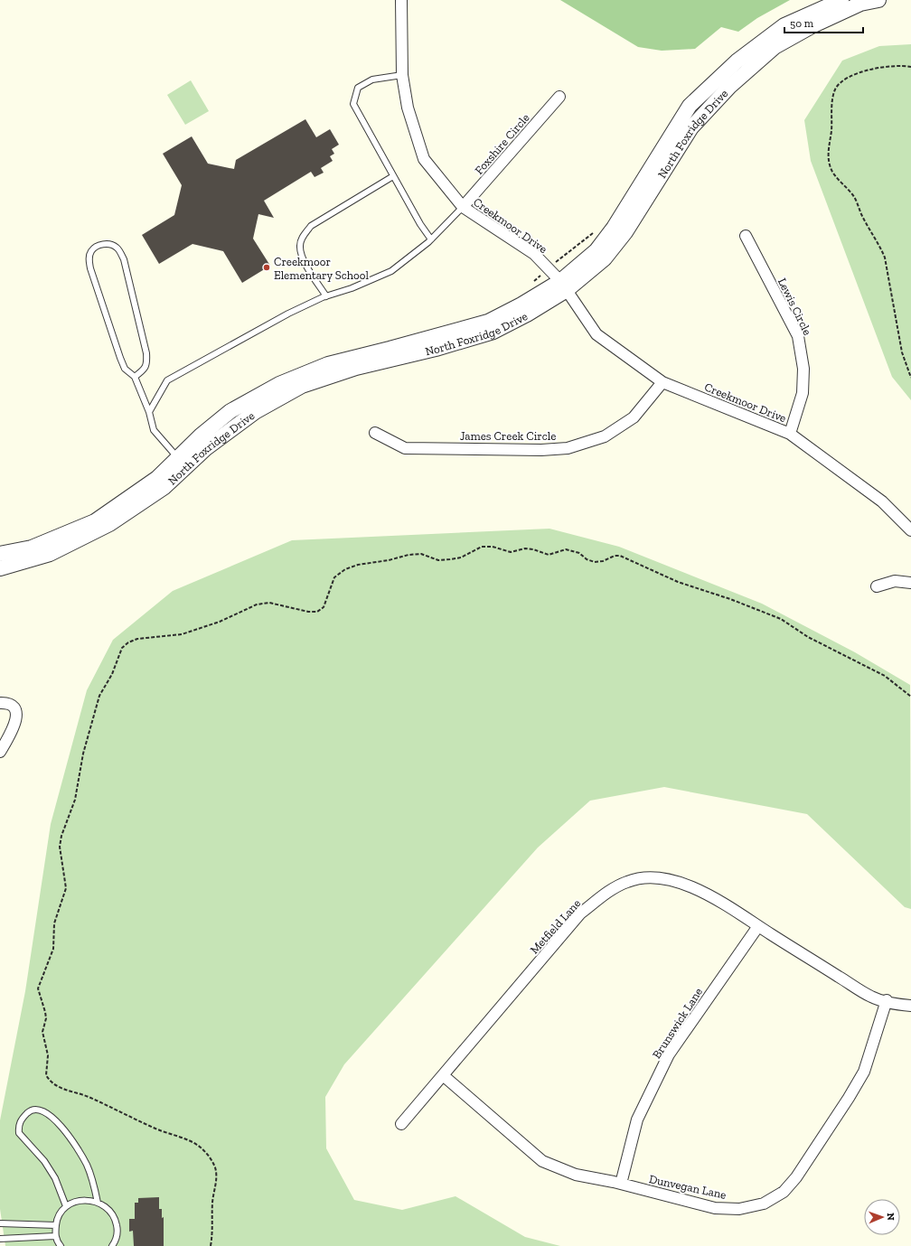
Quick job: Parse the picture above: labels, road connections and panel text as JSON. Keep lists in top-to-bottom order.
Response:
{
  "streets": {
    "street": [
      "North Foxridge Drive",
      "Foxshire Circle",
      "Creekmoor Drive",
      "Lewis Circle",
      "James Creek Circle",
      "Metfield Lane",
      "Brunswick Lane",
      "Dunvegan Lane"
    ]
  },
  "crossings": [
    ["North Foxridge Drive", "Creekmoor Drive"],
    ["Foxshire Circle", "Creekmoor Drive"],
    ["Creekmoor Drive", "Lewis Circle"],
    ["Creekmoor Drive", "James Creek Circle"],
    ["Metfield Lane", "Brunswick Lane"],
    ["Metfield Lane", "Dunvegan Lane"],
    ["Brunswick Lane", "Dunvegan Lane"]
  ],
  "places": ["Creekmoor Elementary School"],
  "scale_bar": "50 m",
  "north": "right"
}
